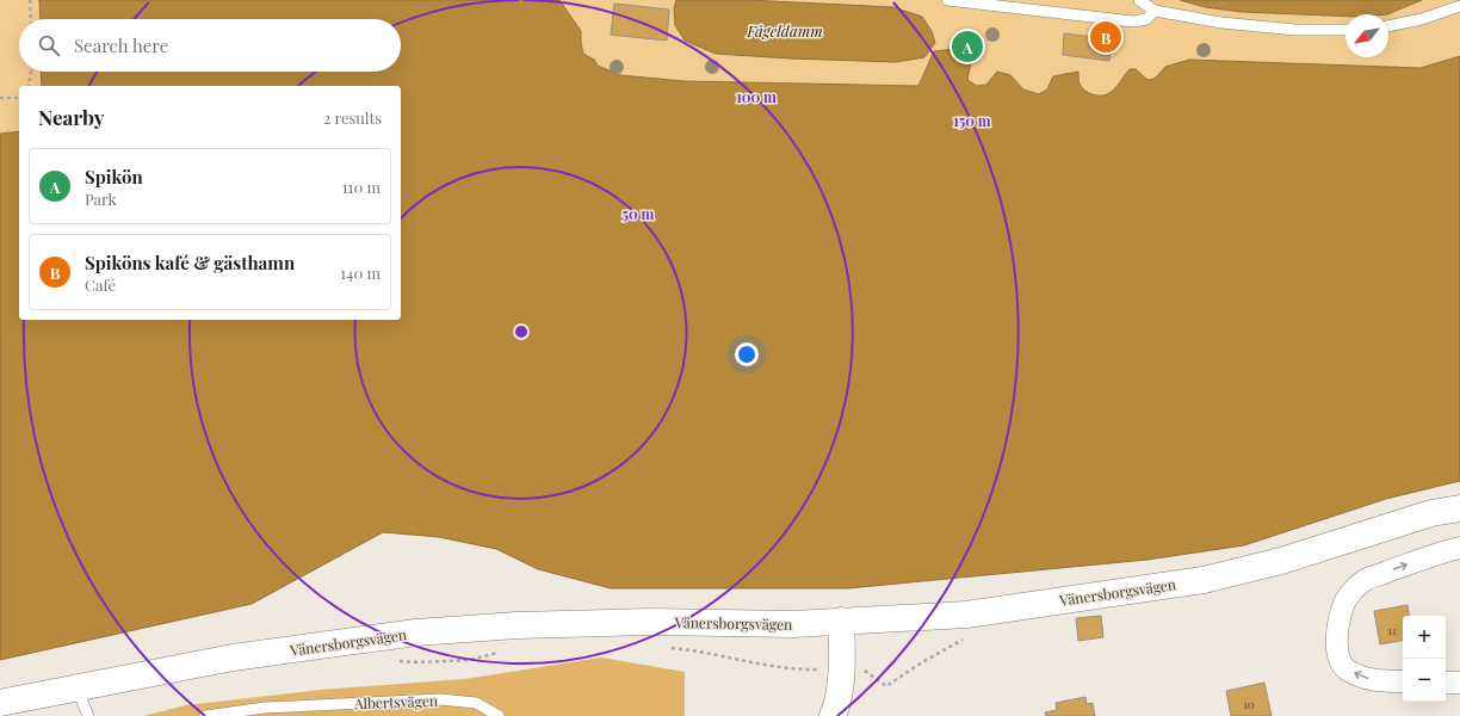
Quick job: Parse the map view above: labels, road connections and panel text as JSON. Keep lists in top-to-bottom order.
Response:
{
  "streets": {
    "main road": ["Vänersborgsvägen"],
    "lane": ["Albertsvägen"]
  },
  "water": ["Fågeldamm"],
  "house_numbers": ["11", "10"],
  "north": "bottom left",
  "page": {
    "pins": ["B", "A"],
    "search": "Search here",
    "heading": ["Nearby", "2 results"],
    "list": [
      {
        "mark": "A",
        "name": "Spikön",
        "note": "Park",
        "value": "110 m"
      },
      {
        "mark": "B",
        "name": "Spiköns kafé & gästhamn",
        "note": "Café",
        "value": "140 m"
      }
    ],
    "map_buttons": ["+", "−"]
  },
  "rings": ["100 m", "150 m", "50 m"]
}
